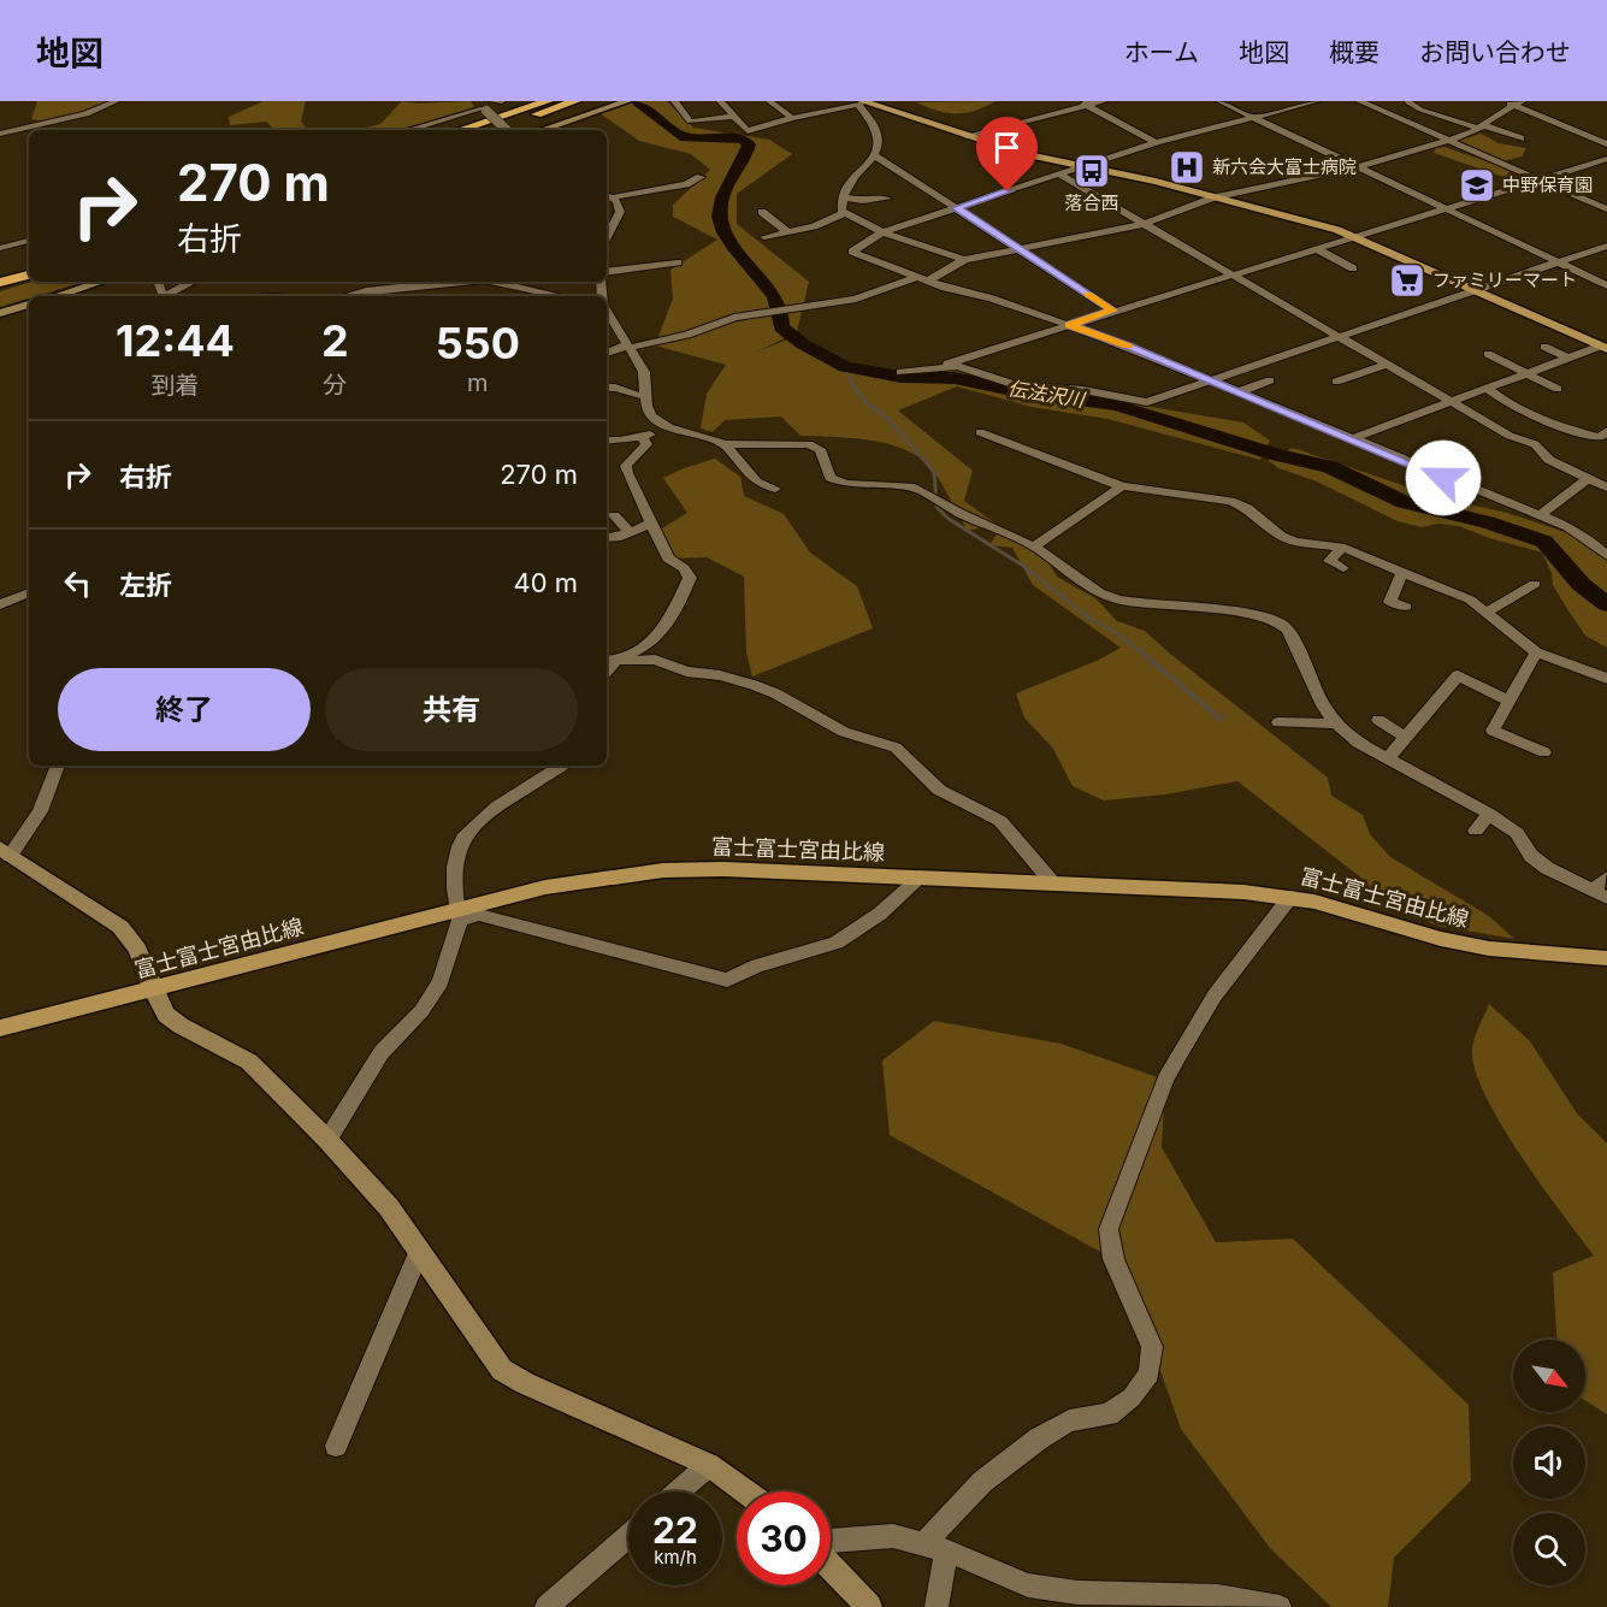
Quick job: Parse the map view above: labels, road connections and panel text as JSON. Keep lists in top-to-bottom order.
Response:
{
  "streets": {
    "main road": ["富士富士宮由比線"]
  },
  "water": ["伝法沢川"],
  "places": {
    "hospital": ["新六会大富士病院"],
    "bus stop": ["落合西"],
    "school or university": ["中野保育園"],
    "supermarket": ["ファミリーマート"]
  },
  "north": "bottom right",
  "page": {
    "header": "地図",
    "nav": [
      "ホーム",
      "地図",
      "概要",
      "お問い合わせ"
    ],
    "turn": ["270 m", "右折"],
    "eta": [
      "12:44",
      "到着",
      "2",
      "分",
      "550",
      "m"
    ],
    "list": [
      {
        "name": "右折",
        "value": "270 m"
      },
      {
        "name": "左折",
        "value": "40 m"
      }
    ],
    "buttons": ["終了", "共有"],
    "speed": "22 km/h",
    "limit": "30"
  }
}
